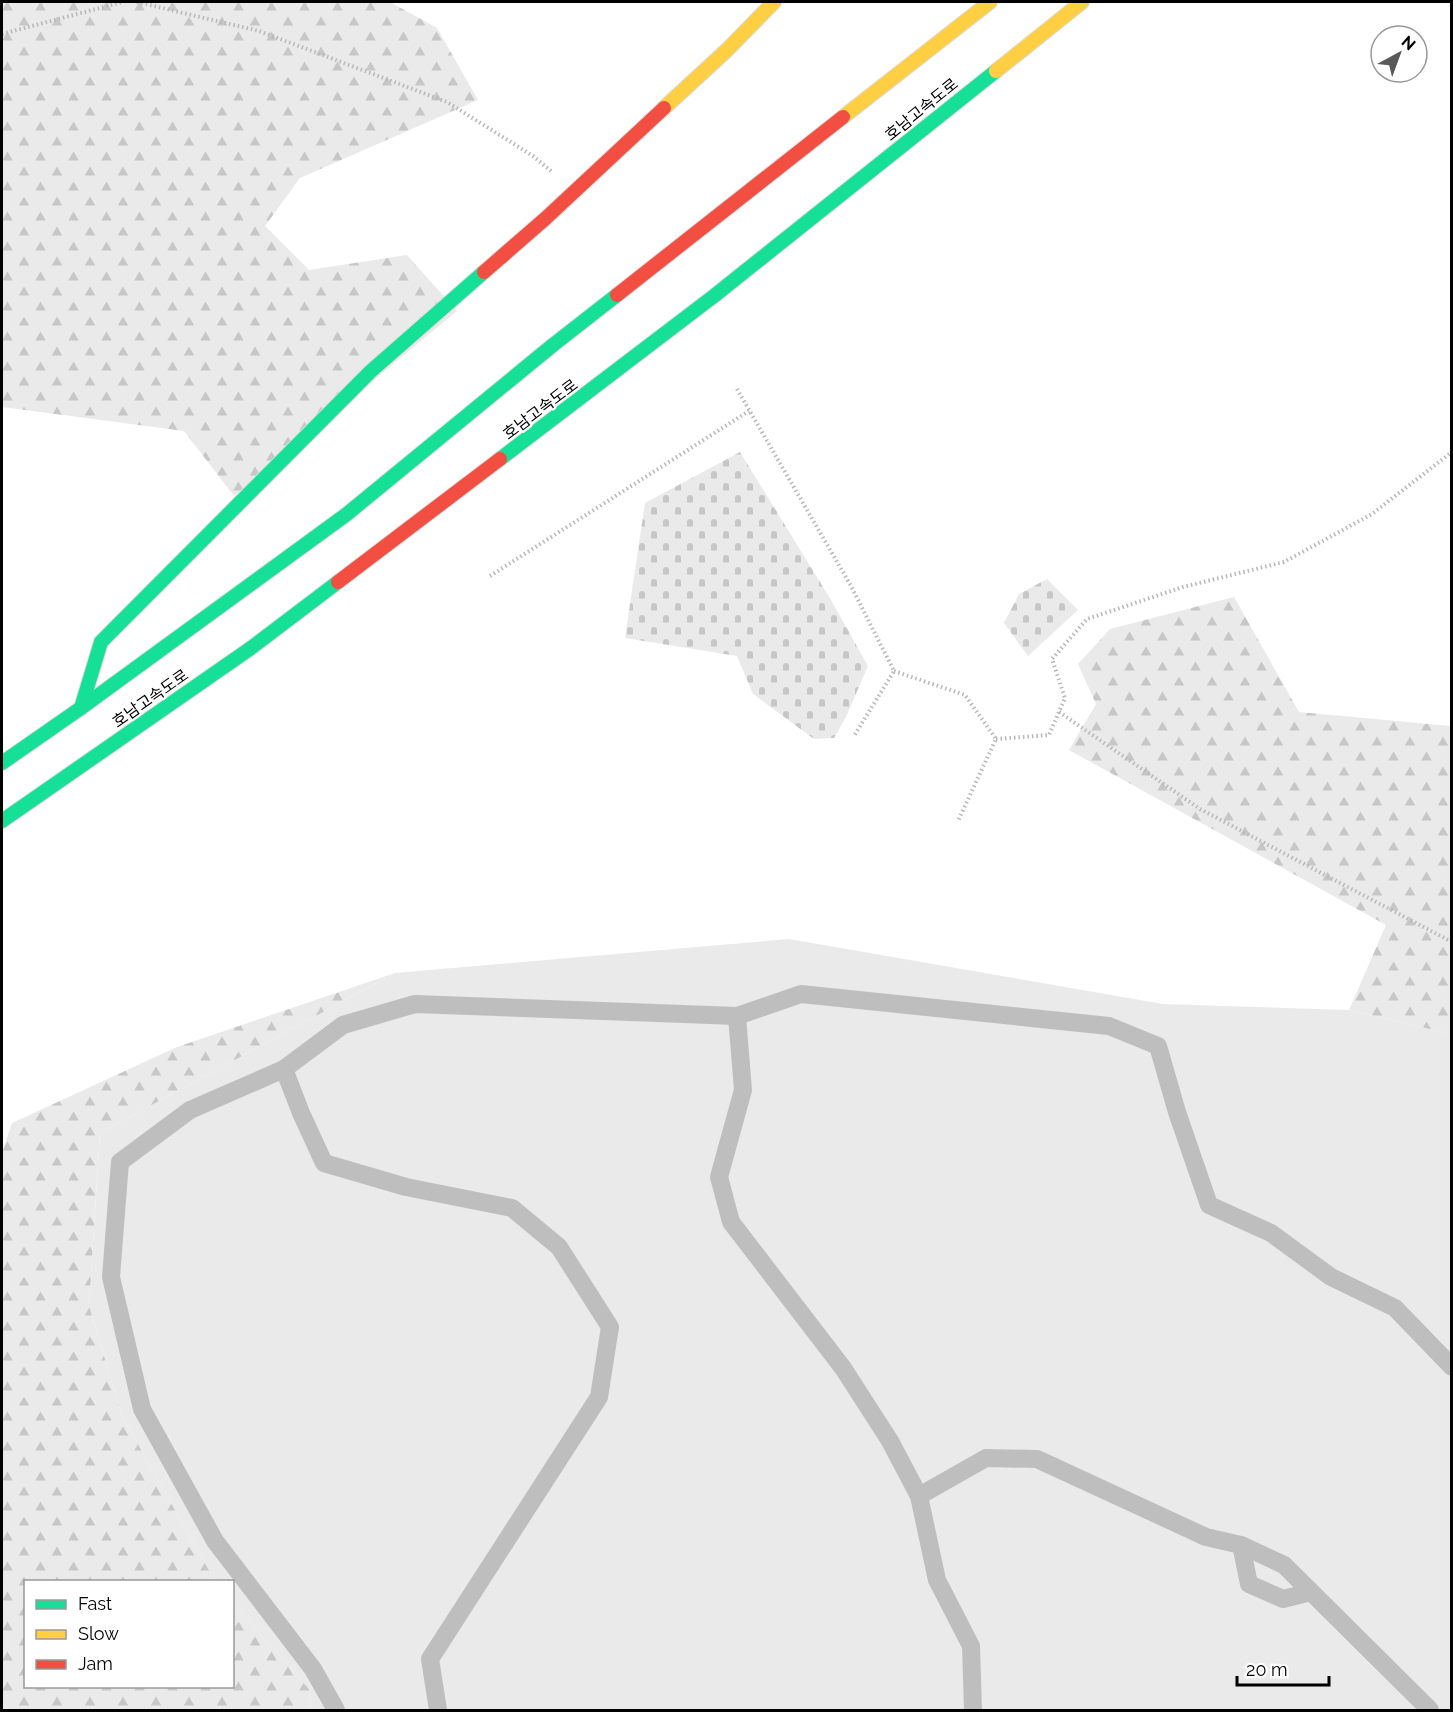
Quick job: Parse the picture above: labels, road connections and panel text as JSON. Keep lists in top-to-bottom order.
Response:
{
  "streets": {
    "highway": ["호남고속도로"]
  },
  "legend": ["Fast", "Slow", "Jam"],
  "scale_bar": "20 m",
  "north": "top right"
}
